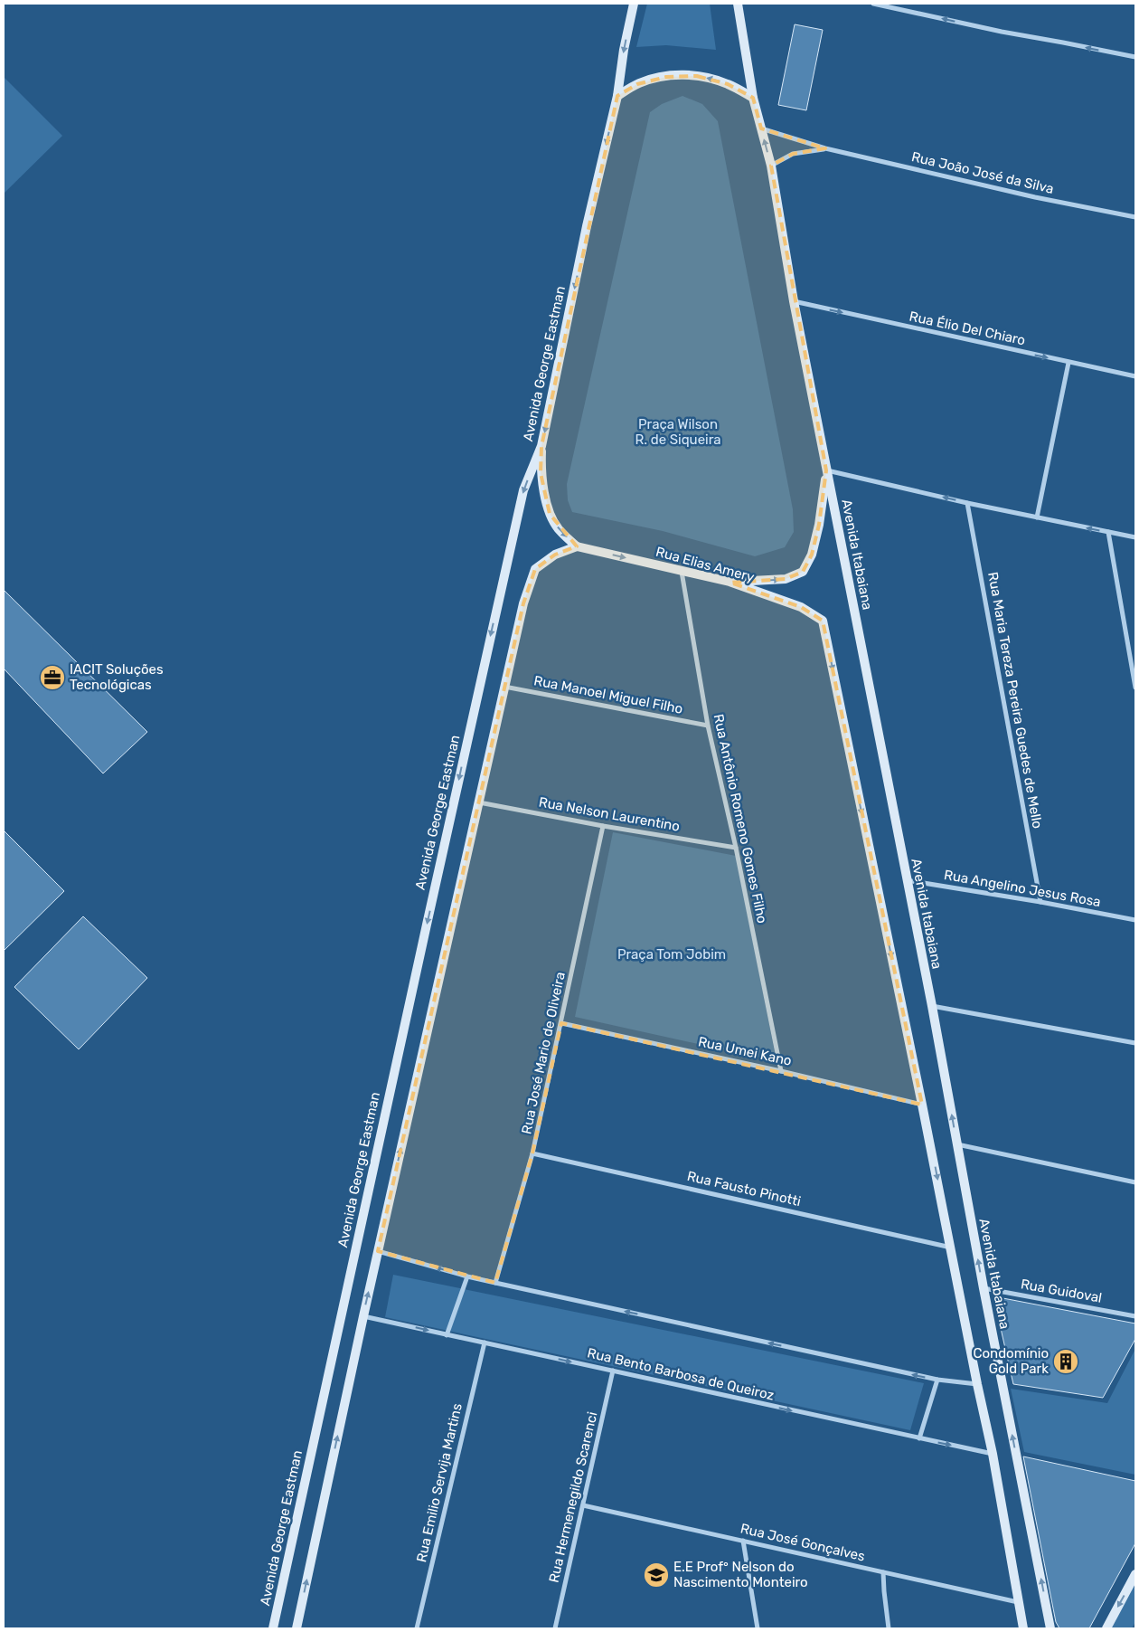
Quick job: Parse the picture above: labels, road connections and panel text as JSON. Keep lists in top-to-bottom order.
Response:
{
  "streets": {
    "main road": ["Avenida George Eastman", "Avenida Itabaiana", "Rua Elias Amery"],
    "street": [
      "Rua João José da Silva",
      "Rua Élio Del Chiaro",
      "Rua Manoel Miguel Filho",
      "Rua Maria Tereza Pereira Guedes de Mello",
      "Rua Nelson Laurentino",
      "Rua Antônio Romeno Gomes Filho",
      "Rua Angelino Jesus Rosa",
      "Rua Umei Kano",
      "Rua José Mario de Oliveira",
      "Rua Fausto Pinotti",
      "Rua Guidoval",
      "Rua Bento Barbosa de Queiroz",
      "Rua Emilio Servija Martins",
      "Rua Hermenegildo Scarenci",
      "Rua José Gonçalves"
    ]
  },
  "crossings": [
    ["Rua João José da Silva", "Avenida Itabaiana"],
    ["Rua Élio Del Chiaro", "Avenida Itabaiana"],
    ["Avenida Itabaiana", "Rua Angelino Jesus Rosa"],
    ["Avenida Itabaiana", "Rua Guidoval"],
    ["Rua Elias Amery", "Rua Antônio Romeno Gomes Filho"],
    ["Rua Elias Amery", "Rua Umei Kano"],
    ["Rua Manoel Miguel Filho", "Rua Antônio Romeno Gomes Filho"],
    ["Rua Maria Tereza Pereira Guedes de Mello", "Rua Angelino Jesus Rosa"],
    ["Rua Nelson Laurentino", "Rua Antônio Romeno Gomes Filho"],
    ["Rua Nelson Laurentino", "Rua José Mario de Oliveira"],
    ["Rua Antônio Romeno Gomes Filho", "Rua Umei Kano"],
    ["Rua Umei Kano", "Rua José Mario de Oliveira"],
    ["Rua José Mario de Oliveira", "Rua Fausto Pinotti"],
    ["Rua Bento Barbosa de Queiroz", "Rua Emilio Servija Martins"],
    ["Rua Bento Barbosa de Queiroz", "Rua Hermenegildo Scarenci"],
    ["Rua Hermenegildo Scarenci", "Rua José Gonçalves"]
  ],
  "one_way": ["Rua Élio Del Chiaro", "Rua Elias Amery", "Rua Bento Barbosa de Queiroz"],
  "parks": ["Praça Wilson R. de Siqueira", "Praça Tom Jobim"],
  "places": {
    "office": ["IACIT Soluções Tecnológicas"],
    "building": ["Condomínio Gold Park"],
    "school or university": ["E.E Prof° Nelson do Nascimento Monteiro"]
  }
}
